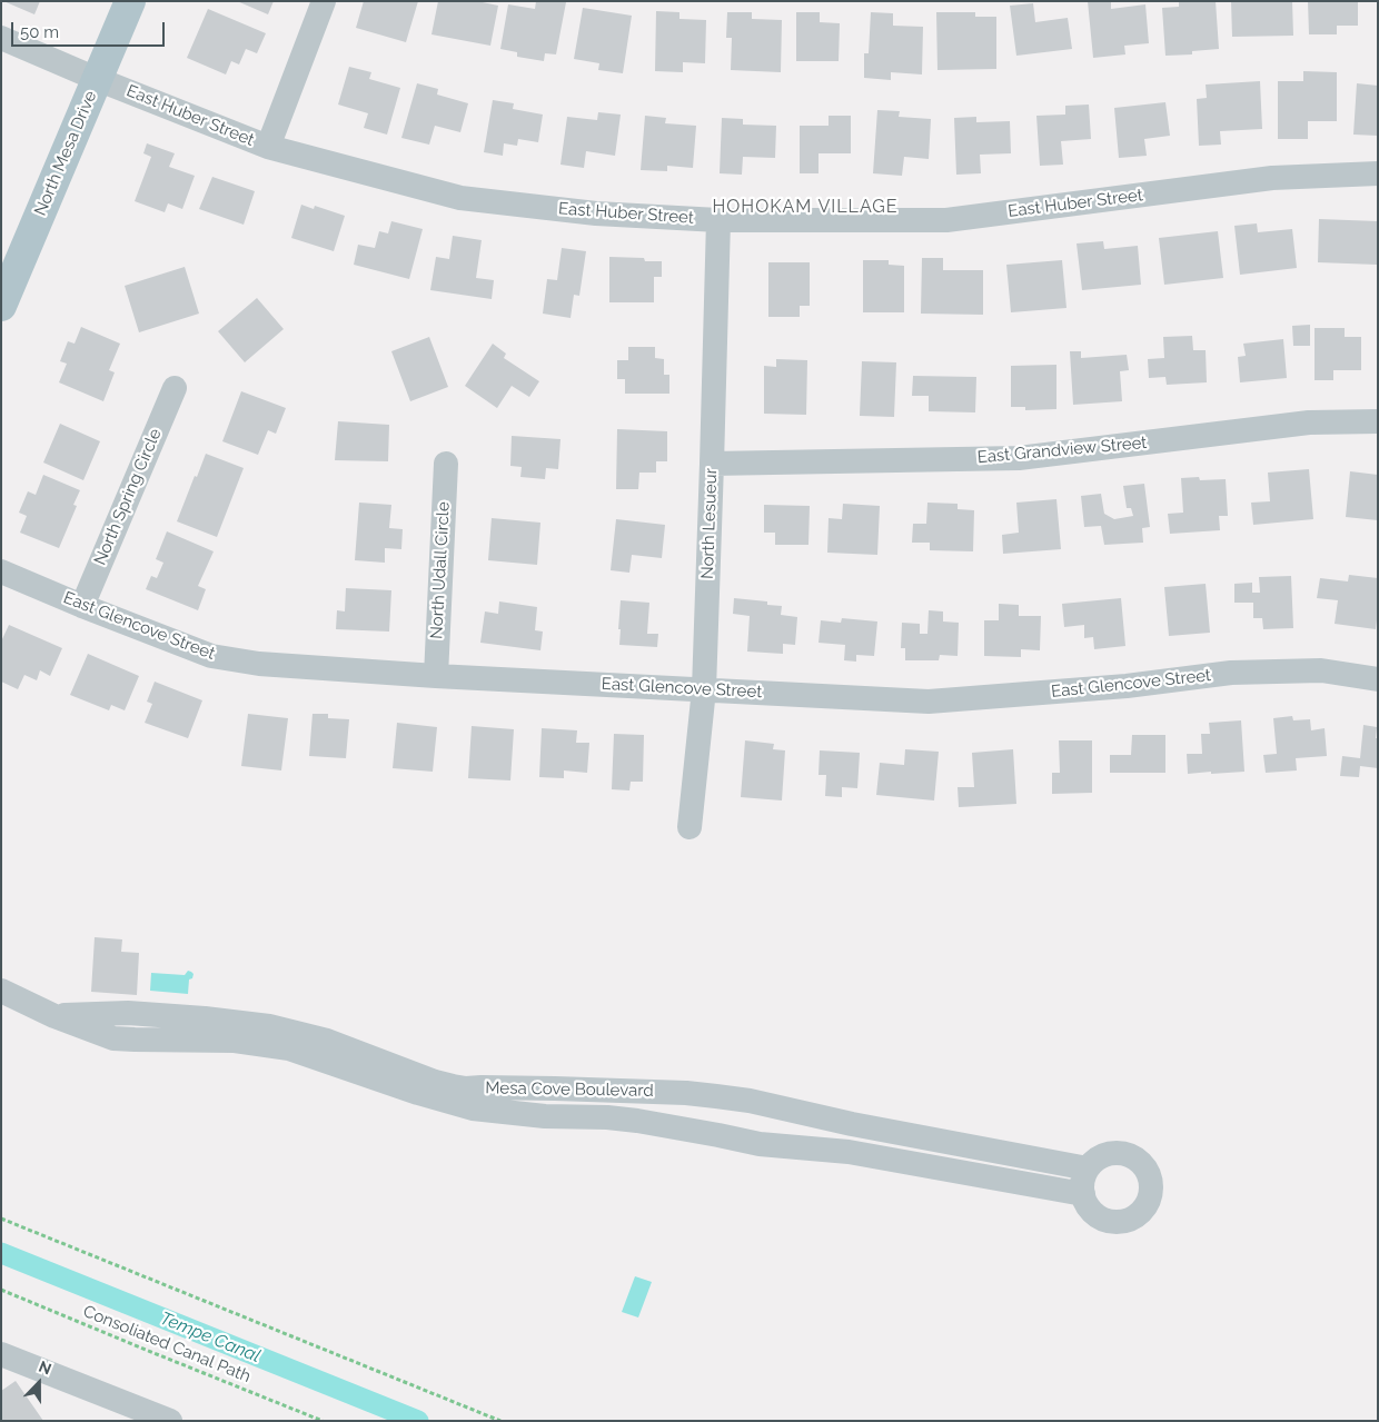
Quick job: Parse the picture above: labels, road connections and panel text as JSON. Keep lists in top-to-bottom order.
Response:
{
  "streets": {
    "main road": ["North Mesa Drive"],
    "street": [
      "East Huber Street",
      "East Grandview Street",
      "North Spring Circle",
      "North Lesueur",
      "North Udall Circle",
      "East Glencove Street",
      "Mesa Cove Boulevard"
    ],
    "path": ["Consoliated Canal Path"]
  },
  "crossings": [
    ["East Huber Street", "North Mesa Drive"],
    ["East Huber Street", "North Lesueur"],
    ["East Grandview Street", "North Lesueur"],
    ["North Spring Circle", "East Glencove Street"],
    ["North Lesueur", "East Glencove Street"],
    ["North Udall Circle", "East Glencove Street"]
  ],
  "districts": ["HOHOKAM VILLAGE"],
  "water": ["Tempe Canal"],
  "scale_bar": "50 m",
  "north": "top"
}
